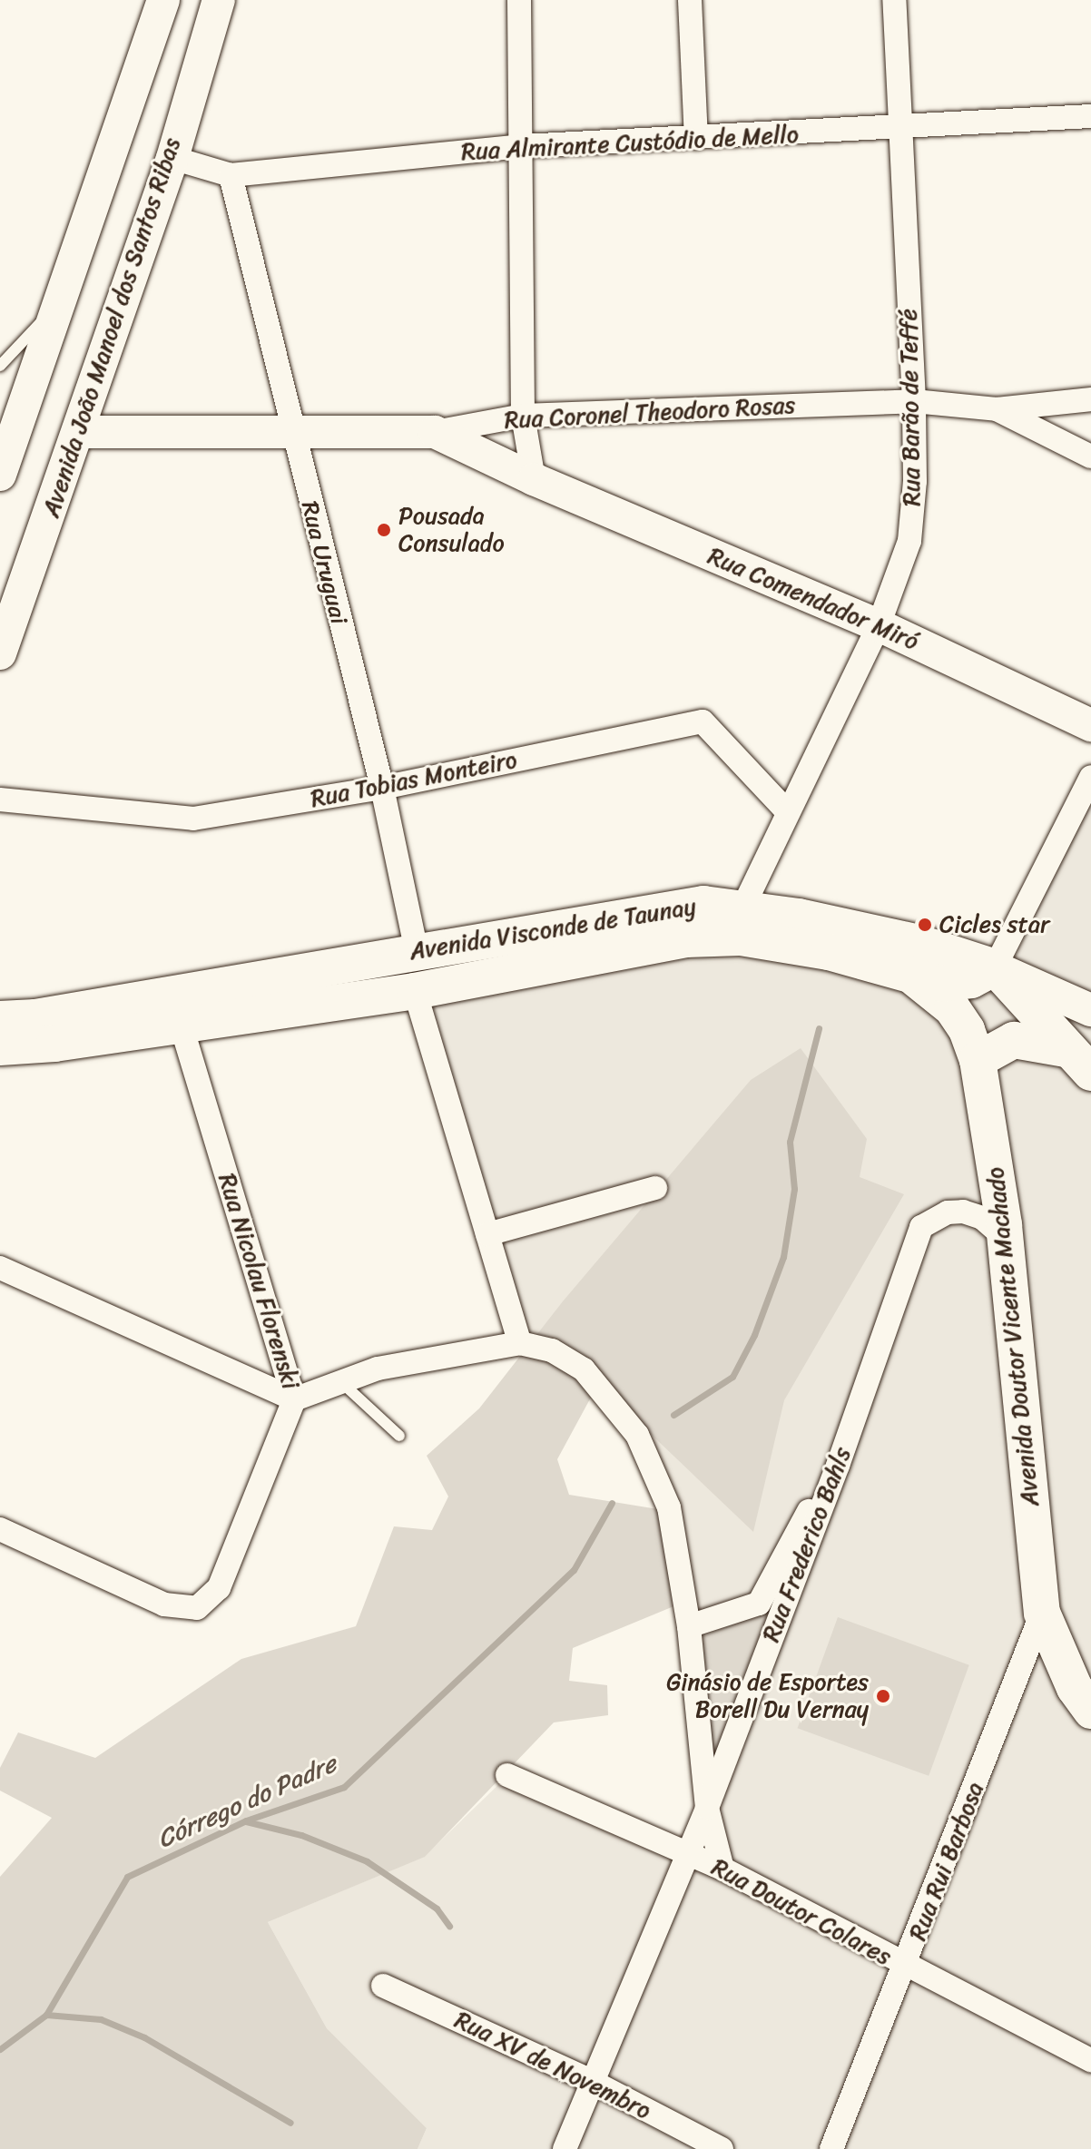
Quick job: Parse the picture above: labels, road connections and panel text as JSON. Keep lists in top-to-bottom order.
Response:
{
  "streets": {
    "main road": [
      "Avenida João Manoel dos Santos Ribas",
      "Rua Coronel Theodoro Rosas",
      "Rua Comendador Miró",
      "Avenida Visconde de Taunay",
      "Avenida Doutor Vicente Machado"
    ],
    "street": [
      "Rua Almirante Custódio de Mello",
      "Rua Barão de Teffé",
      "Rua Uruguai",
      "Rua Tobias Monteiro",
      "Rua Nicolau Florenski",
      "Rua Frederico Bahls",
      "Rua Rui Barbosa",
      "Rua Doutor Colares",
      "Rua XV de Novembro"
    ]
  },
  "crossings": [
    ["Rua Almirante Custódio de Mello", "Avenida João Manoel dos Santos Ribas"],
    ["Rua Almirante Custódio de Mello", "Rua Barão de Teffé"],
    ["Rua Almirante Custódio de Mello", "Rua Uruguai"],
    ["Avenida João Manoel dos Santos Ribas", "Rua Coronel Theodoro Rosas"],
    ["Rua Barão de Teffé", "Rua Coronel Theodoro Rosas"],
    ["Rua Barão de Teffé", "Rua Comendador Miró"],
    ["Rua Barão de Teffé", "Rua Tobias Monteiro"],
    ["Rua Barão de Teffé", "Avenida Visconde de Taunay"],
    ["Rua Coronel Theodoro Rosas", "Rua Uruguai"],
    ["Rua Coronel Theodoro Rosas", "Rua Comendador Miró"],
    ["Rua Uruguai", "Rua Tobias Monteiro"],
    ["Rua Uruguai", "Avenida Visconde de Taunay"],
    ["Avenida Visconde de Taunay", "Rua Nicolau Florenski"],
    ["Avenida Visconde de Taunay", "Avenida Doutor Vicente Machado"],
    ["Avenida Doutor Vicente Machado", "Rua Frederico Bahls"],
    ["Avenida Doutor Vicente Machado", "Rua Rui Barbosa"],
    ["Rua Frederico Bahls", "Rua Doutor Colares"],
    ["Rua Frederico Bahls", "Rua XV de Novembro"],
    ["Rua Rui Barbosa", "Rua Doutor Colares"]
  ],
  "water": ["Córrego do Padre"],
  "places": ["Pousada Consulado", "Cicles star", "Ginásio de Esportes Borell Du Vernay"]
}
